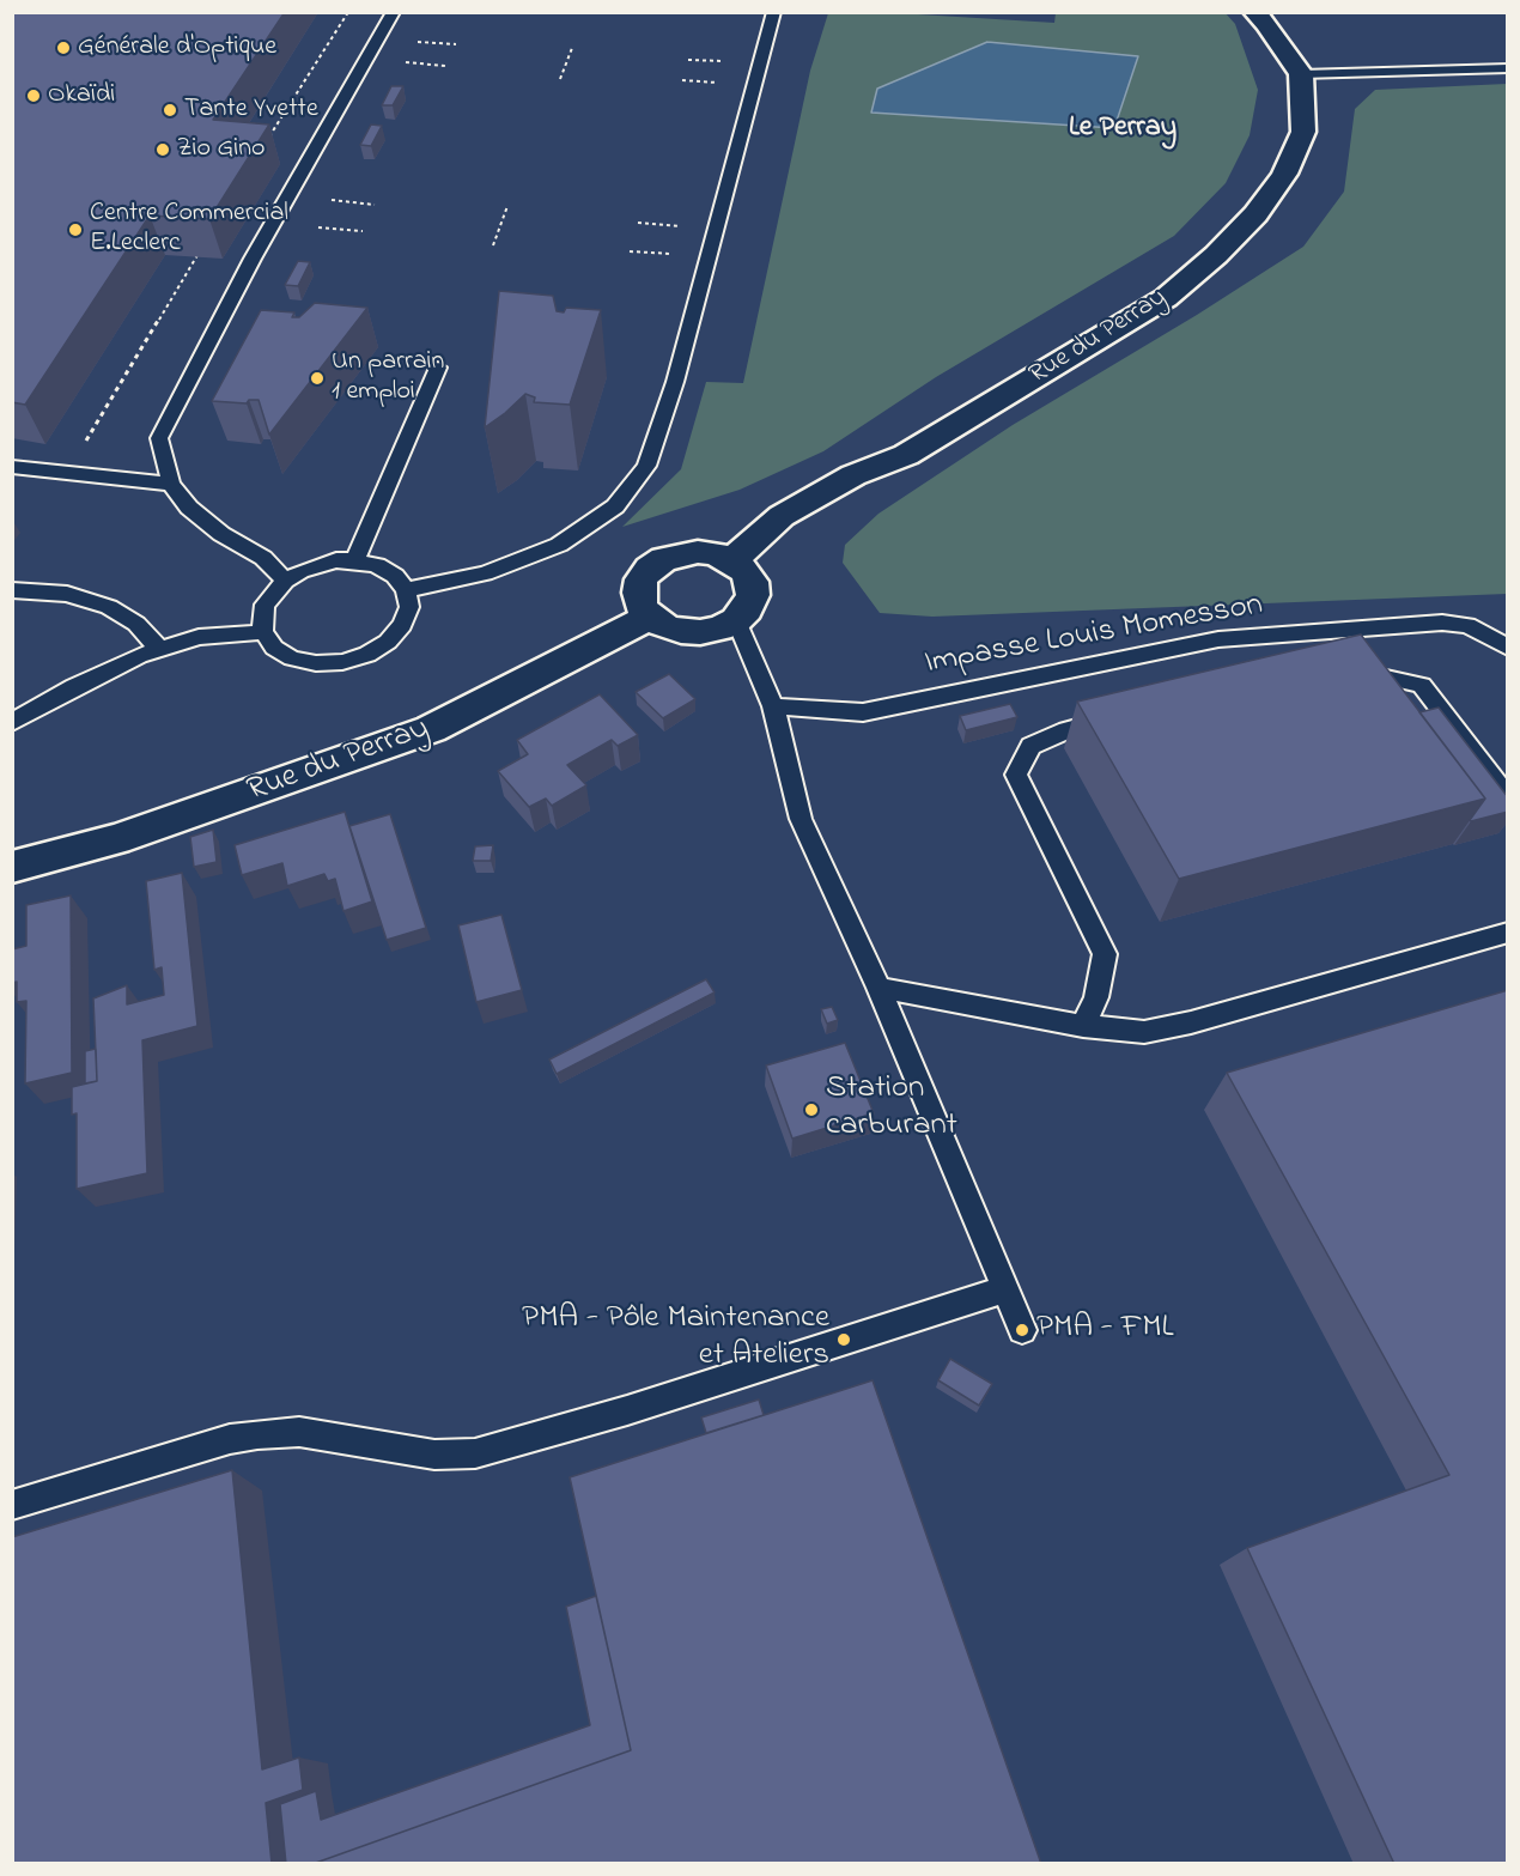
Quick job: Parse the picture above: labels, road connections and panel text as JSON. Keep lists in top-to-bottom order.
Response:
{
  "streets": {
    "street": ["Rue du Perray"],
    "lane": ["Impasse Louis Momesson"]
  },
  "districts": ["Le Perray"],
  "places": [
    "Générale d'Optique",
    "Okaïdi",
    "Tante Yvette",
    "Zio Gino",
    "Centre Commercial E.Leclerc",
    "Un parrain 1 emploi",
    "Station carburant",
    "PMA - FML",
    "PMA - Pôle Maintenance et Ateliers"
  ]
}
